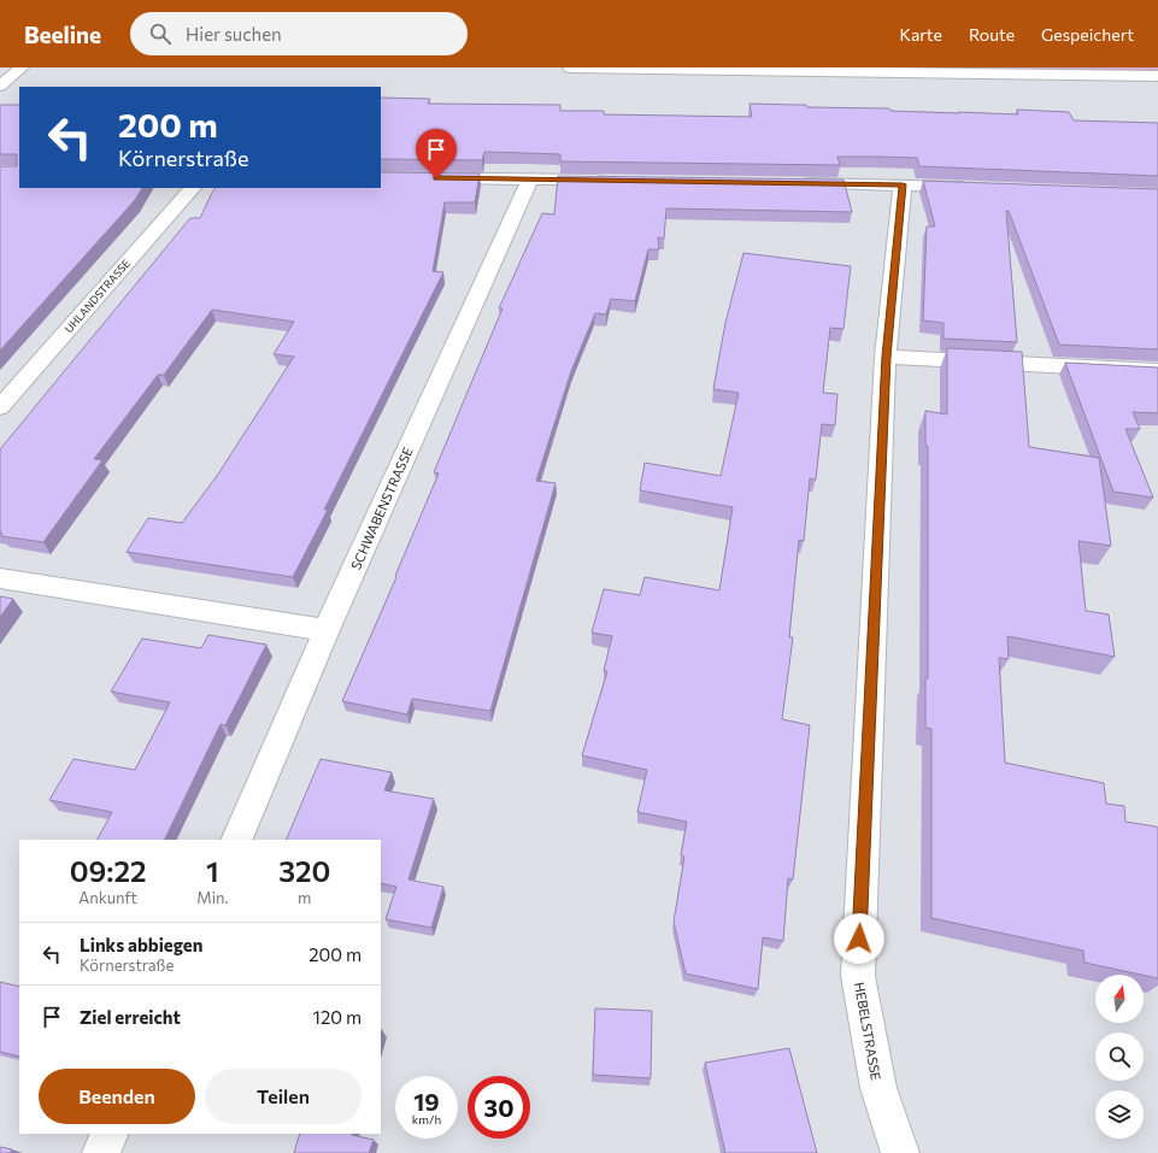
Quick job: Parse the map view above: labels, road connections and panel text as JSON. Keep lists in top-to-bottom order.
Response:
{
  "streets": {
    "street": ["UHLANDSTRASSE", "SCHWABENSTRASSE", "HEBELSTRASSE"]
  },
  "north": "top",
  "page": {
    "header": "Beeline",
    "search": "Hier suchen",
    "nav": ["Karte", "Route", "Gespeichert"],
    "turn": ["200 m", "Körnerstraße"],
    "eta": [
      "09:22",
      "Ankunft",
      "1",
      "Min.",
      "320",
      "m"
    ],
    "list": [
      {
        "name": "Links abbiegen",
        "note": "Körnerstraße",
        "value": "200 m"
      },
      {
        "name": "Ziel erreicht",
        "value": "120 m"
      }
    ],
    "buttons": ["Beenden", "Teilen"],
    "speed": "19 km/h",
    "limit": "30"
  }
}
